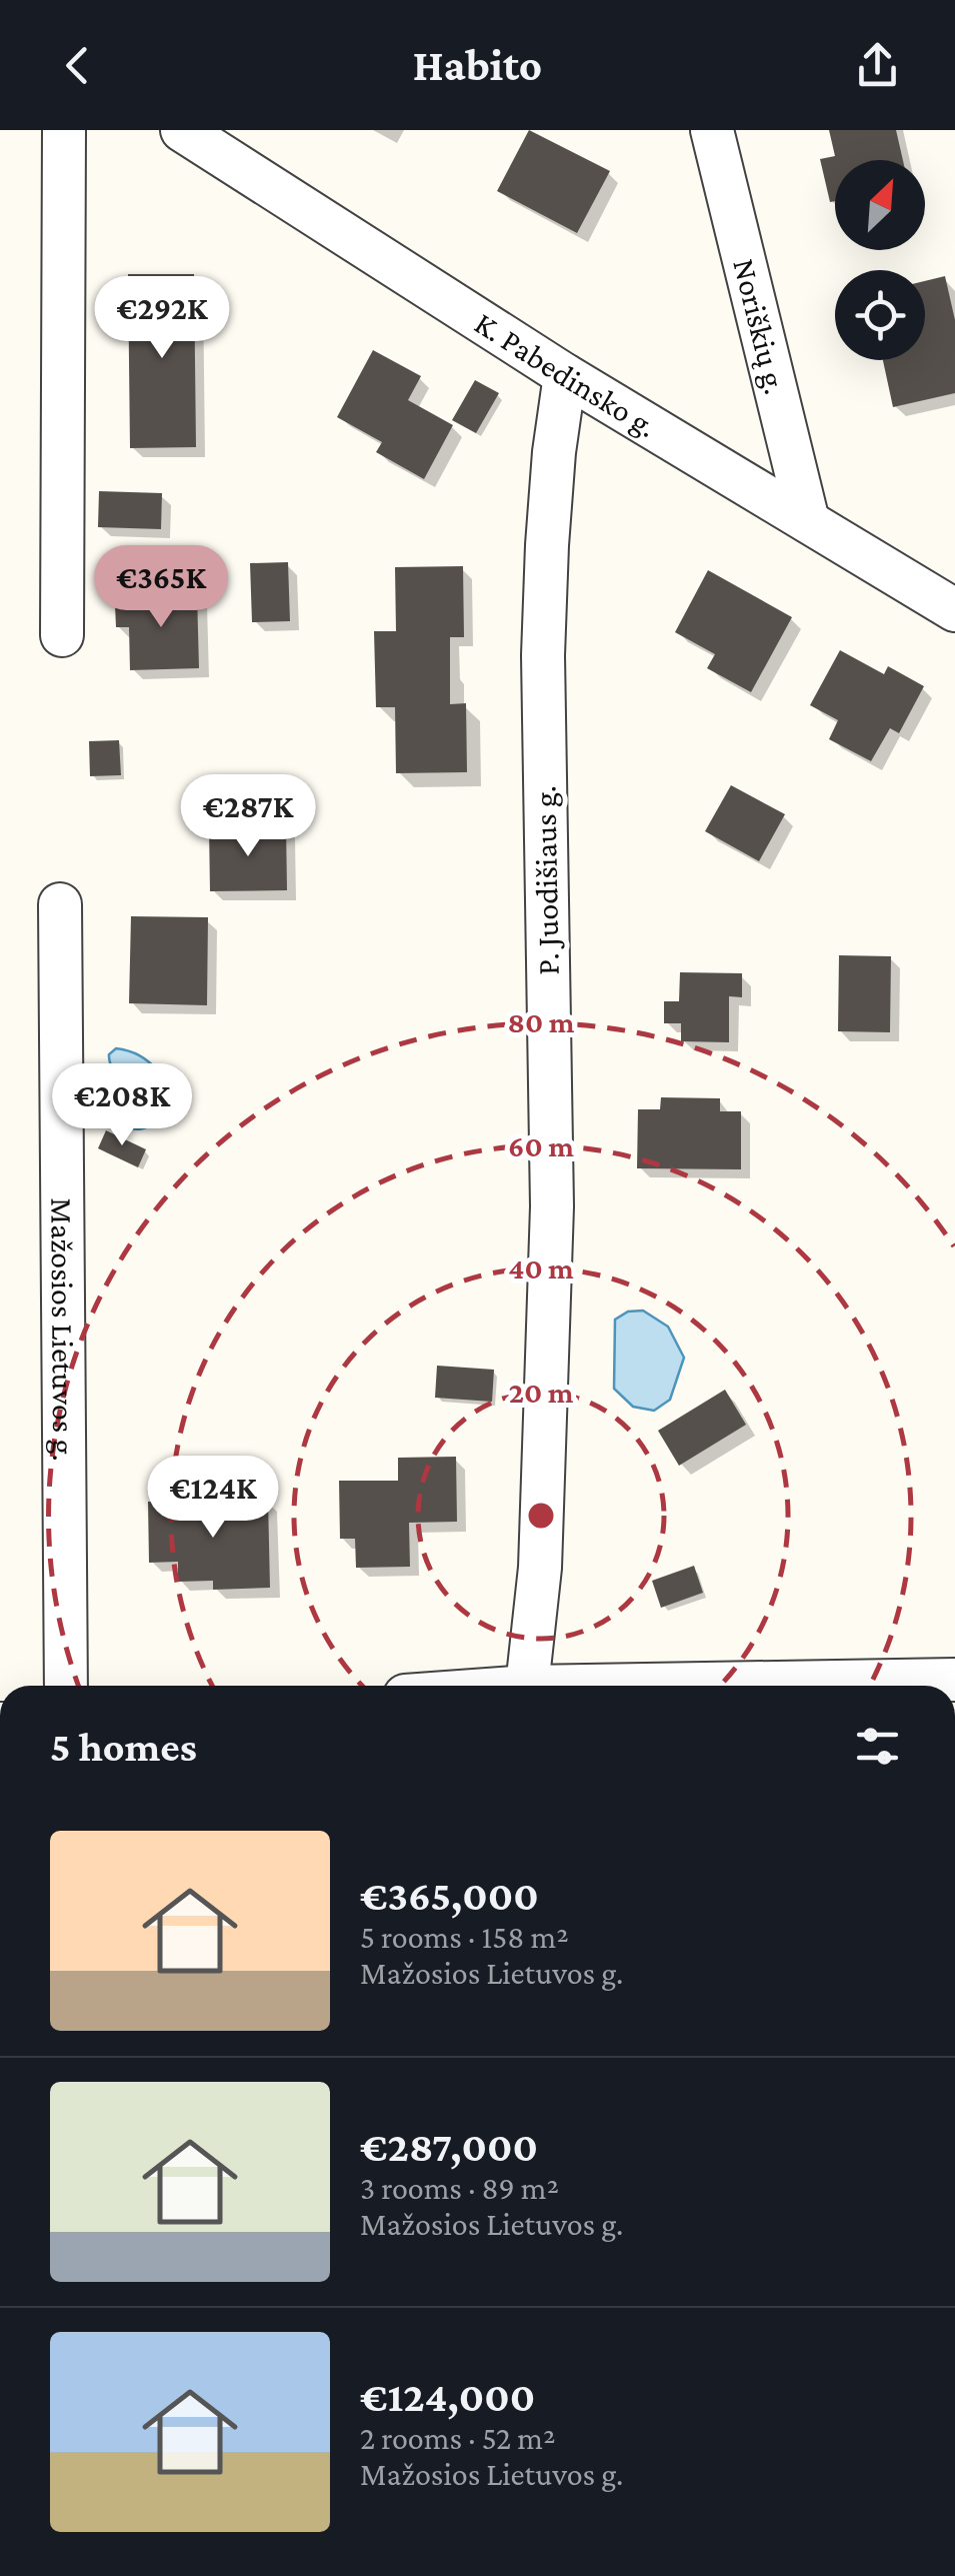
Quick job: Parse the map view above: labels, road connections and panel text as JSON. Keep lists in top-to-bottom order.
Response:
{
  "streets": {
    "street": [
      "Noriškių g.",
      "K. Pabedinsko g.",
      "P. Juodišiaus g.",
      "Mažosios Lietuvos g."
    ]
  },
  "crossings": [
    ["Noriškių g.", "K. Pabedinsko g."],
    ["K. Pabedinsko g.", "P. Juodišiaus g."]
  ],
  "north": "top right",
  "page": {
    "header": "Habito",
    "price": [
      "€292K",
      "€365K",
      "€287K",
      "€208K",
      "€124K"
    ],
    "heading": "5 homes",
    "list": [
      {
        "name": "€365,000",
        "note": "5 rooms · 158 m² · Mažosios Lietuvos g."
      },
      {
        "name": "€287,000",
        "note": "3 rooms · 89 m² · Mažosios Lietuvos g."
      },
      {
        "name": "€124,000",
        "note": "2 rooms · 52 m² · Mažosios Lietuvos g."
      }
    ]
  },
  "rings": [
    "80 m",
    "60 m",
    "40 m",
    "20 m"
  ]
}
